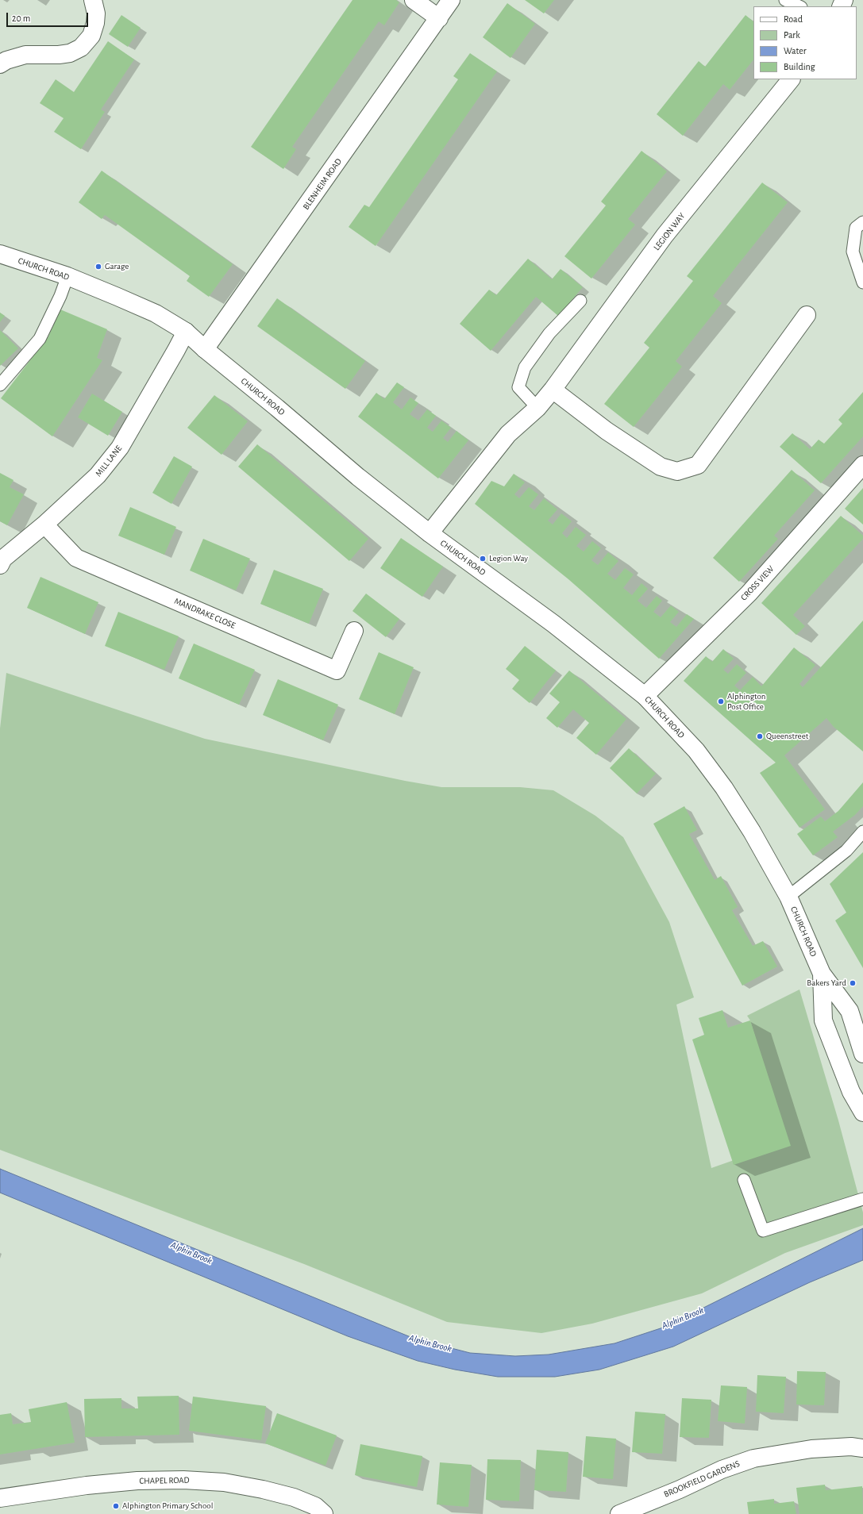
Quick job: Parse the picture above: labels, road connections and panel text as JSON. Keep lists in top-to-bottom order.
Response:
{
  "streets": {
    "street": [
      "BLENHEIM ROAD",
      "LEGION WAY",
      "CHURCH ROAD",
      "MILL LANE",
      "CROSS VIEW",
      "MANDRAKE CLOSE",
      "BROOKFIELD GARDENS",
      "CHAPEL ROAD"
    ]
  },
  "crossings": [
    ["BLENHEIM ROAD", "CHURCH ROAD"],
    ["LEGION WAY", "CHURCH ROAD"],
    ["CHURCH ROAD", "MILL LANE"],
    ["CHURCH ROAD", "CROSS VIEW"],
    ["MILL LANE", "MANDRAKE CLOSE"]
  ],
  "water": ["Alphin Brook"],
  "places": [
    "Garage",
    "Legion Way",
    "Alphington Post Office",
    "Queenstreet",
    "Bakers Yard",
    "Alphington Primary School"
  ],
  "legend": [
    "Road",
    "Park",
    "Water",
    "Building"
  ],
  "scale_bar": "20 m"
}
